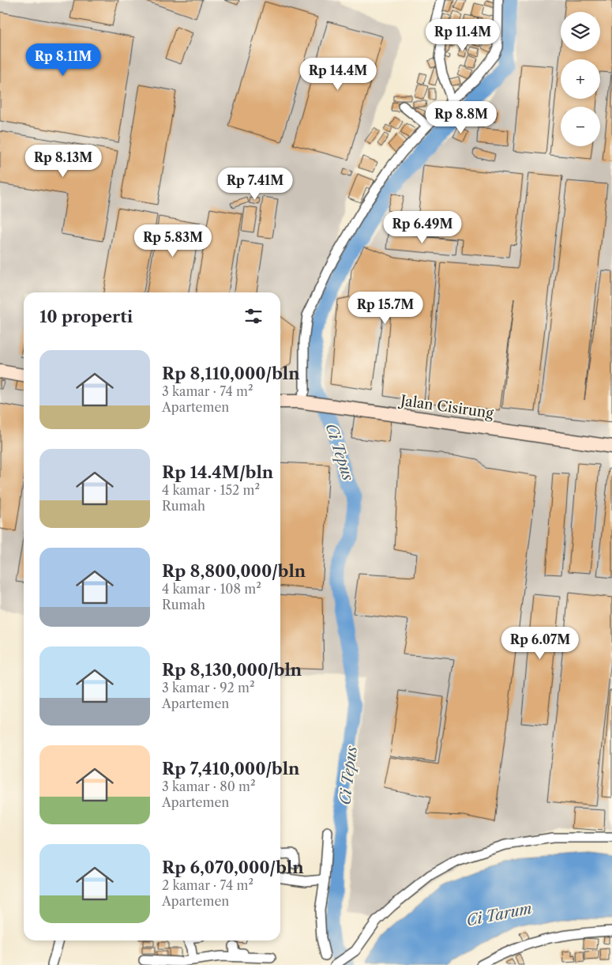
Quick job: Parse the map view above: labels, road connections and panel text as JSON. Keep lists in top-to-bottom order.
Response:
{
  "streets": {
    "main road": ["Jalan Cisirung"]
  },
  "water": ["Ci Tepus", "Ci Tarum"],
  "page": {
    "map_buttons": ["+", "−"],
    "price": [
      "Rp 11.4M",
      "Rp 8.11M",
      "Rp 14.4M",
      "Rp 8.8M",
      "Rp 8.13M",
      "Rp 7.41M",
      "Rp 6.49M",
      "Rp 5.83M",
      "Rp 15.7M",
      "Rp 6.07M"
    ],
    "heading": "10 properti",
    "list": [
      {
        "name": "Rp 8,110,000/bln",
        "note": "3 kamar · 74 m² · Apartemen"
      },
      {
        "name": "Rp 14.4M/bln",
        "note": "4 kamar · 152 m² · Rumah"
      },
      {
        "name": "Rp 8,800,000/bln",
        "note": "4 kamar · 108 m² · Rumah"
      },
      {
        "name": "Rp 8,130,000/bln",
        "note": "3 kamar · 92 m² · Apartemen"
      },
      {
        "name": "Rp 7,410,000/bln",
        "note": "3 kamar · 80 m² · Apartemen"
      },
      {
        "name": "Rp 6,070,000/bln",
        "note": "2 kamar · 74 m² · Apartemen"
      }
    ]
  }
}
